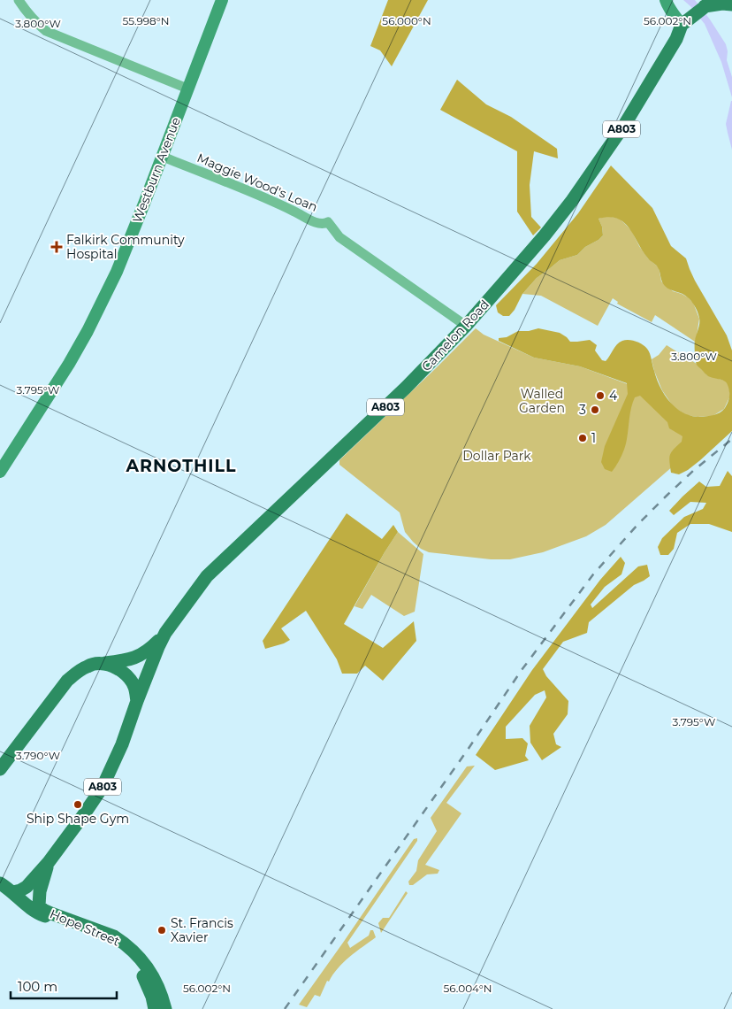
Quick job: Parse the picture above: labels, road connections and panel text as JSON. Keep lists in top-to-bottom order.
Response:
{
  "streets": {
    "main road": [
      "A803",
      "Westburn Avenue",
      "Camelon Road",
      "Hope Street"
    ],
    "street": ["Maggie Wood's Loan"]
  },
  "crossings": [
    ["A803", "Camelon Road"],
    ["A803", "Hope Street"],
    ["Westburn Avenue", "Maggie Wood's Loan"],
    ["Maggie Wood's Loan", "Camelon Road"]
  ],
  "districts": ["ARNOTHILL"],
  "parks": ["Walled Garden", "Dollar Park"],
  "places": {
    "health": ["Falkirk Community Hospital"],
    "other": [
      "4",
      "3",
      "1",
      "Ship Shape Gym",
      "St. Francis Xavier"
    ]
  },
  "scale_bar": "100 m",
  "coordinates": [
    "55.998°N",
    "56.000°N",
    "56.002°N",
    "3.800°W",
    "3.795°W",
    "3.790°W",
    "56.004°N"
  ]
}
